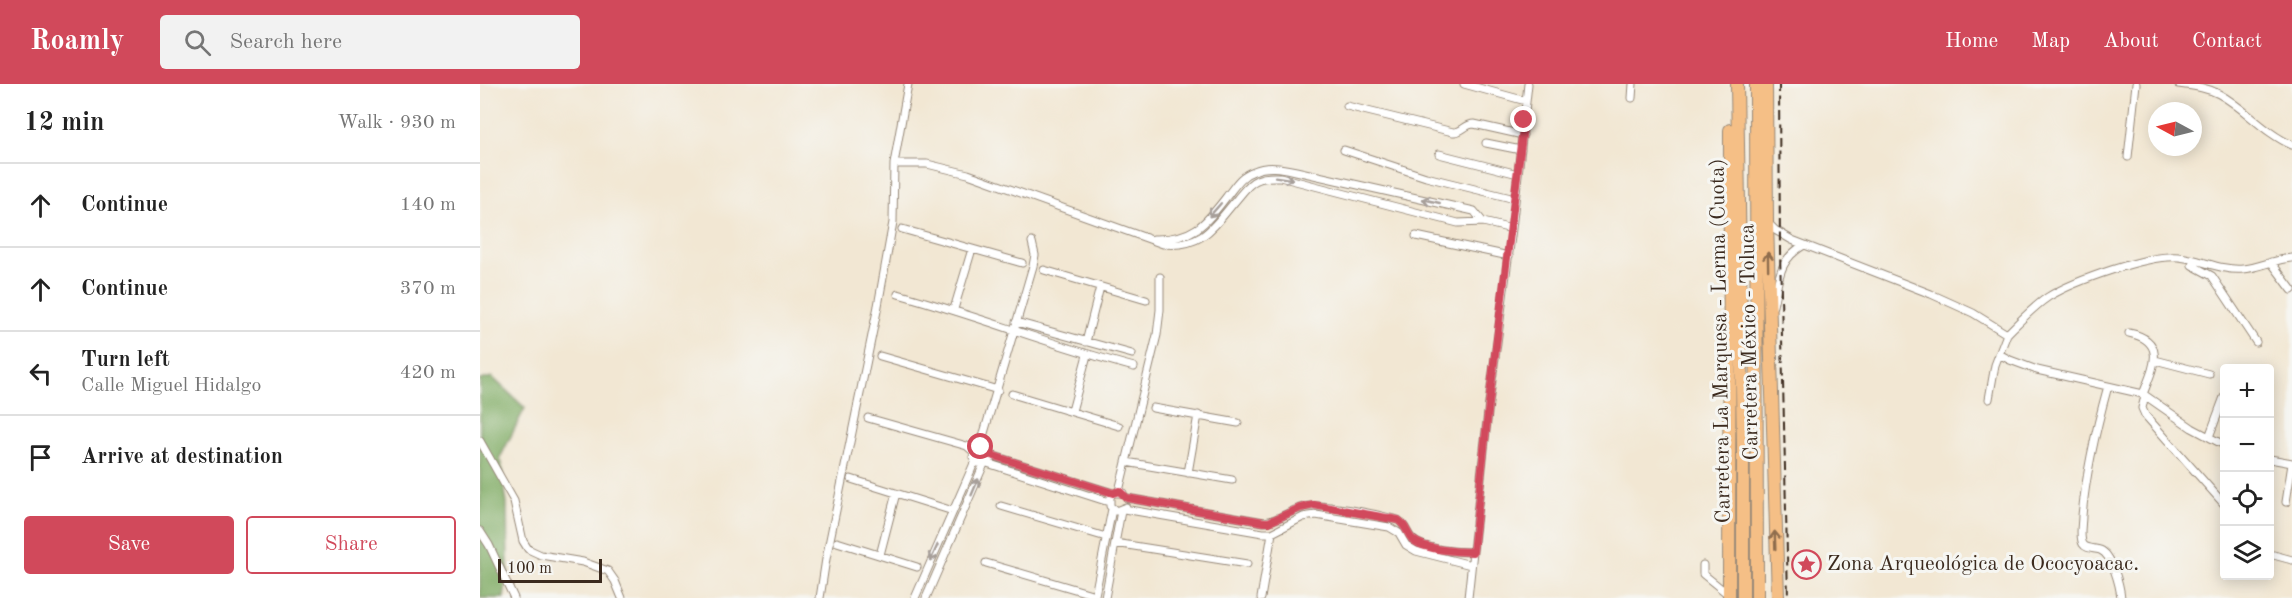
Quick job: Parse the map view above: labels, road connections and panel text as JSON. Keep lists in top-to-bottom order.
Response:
{
  "streets": {
    "highway": ["Carretera La Marquesa - Lerma (Cuota)", "Carretera México - Toluca"]
  },
  "places": {
    "place": ["Zona Arqueológica de Ococyoacac."]
  },
  "scale_bar": "100 m",
  "north": "left",
  "page": {
    "header": "Roamly",
    "search": "Search here",
    "nav": [
      "Home",
      "Map",
      "About",
      "Contact"
    ],
    "heading": ["12 min", "Walk · 930 m"],
    "list": [
      ["Continue", "140 m"],
      ["Continue", "370 m"],
      ["Turn left", "Calle Miguel Hidalgo", "420 m"],
      "Arrive at destination"
    ],
    "map_buttons": ["+", "−"],
    "buttons": ["Save", "Share"],
    "scale": "100 m"
  }
}
